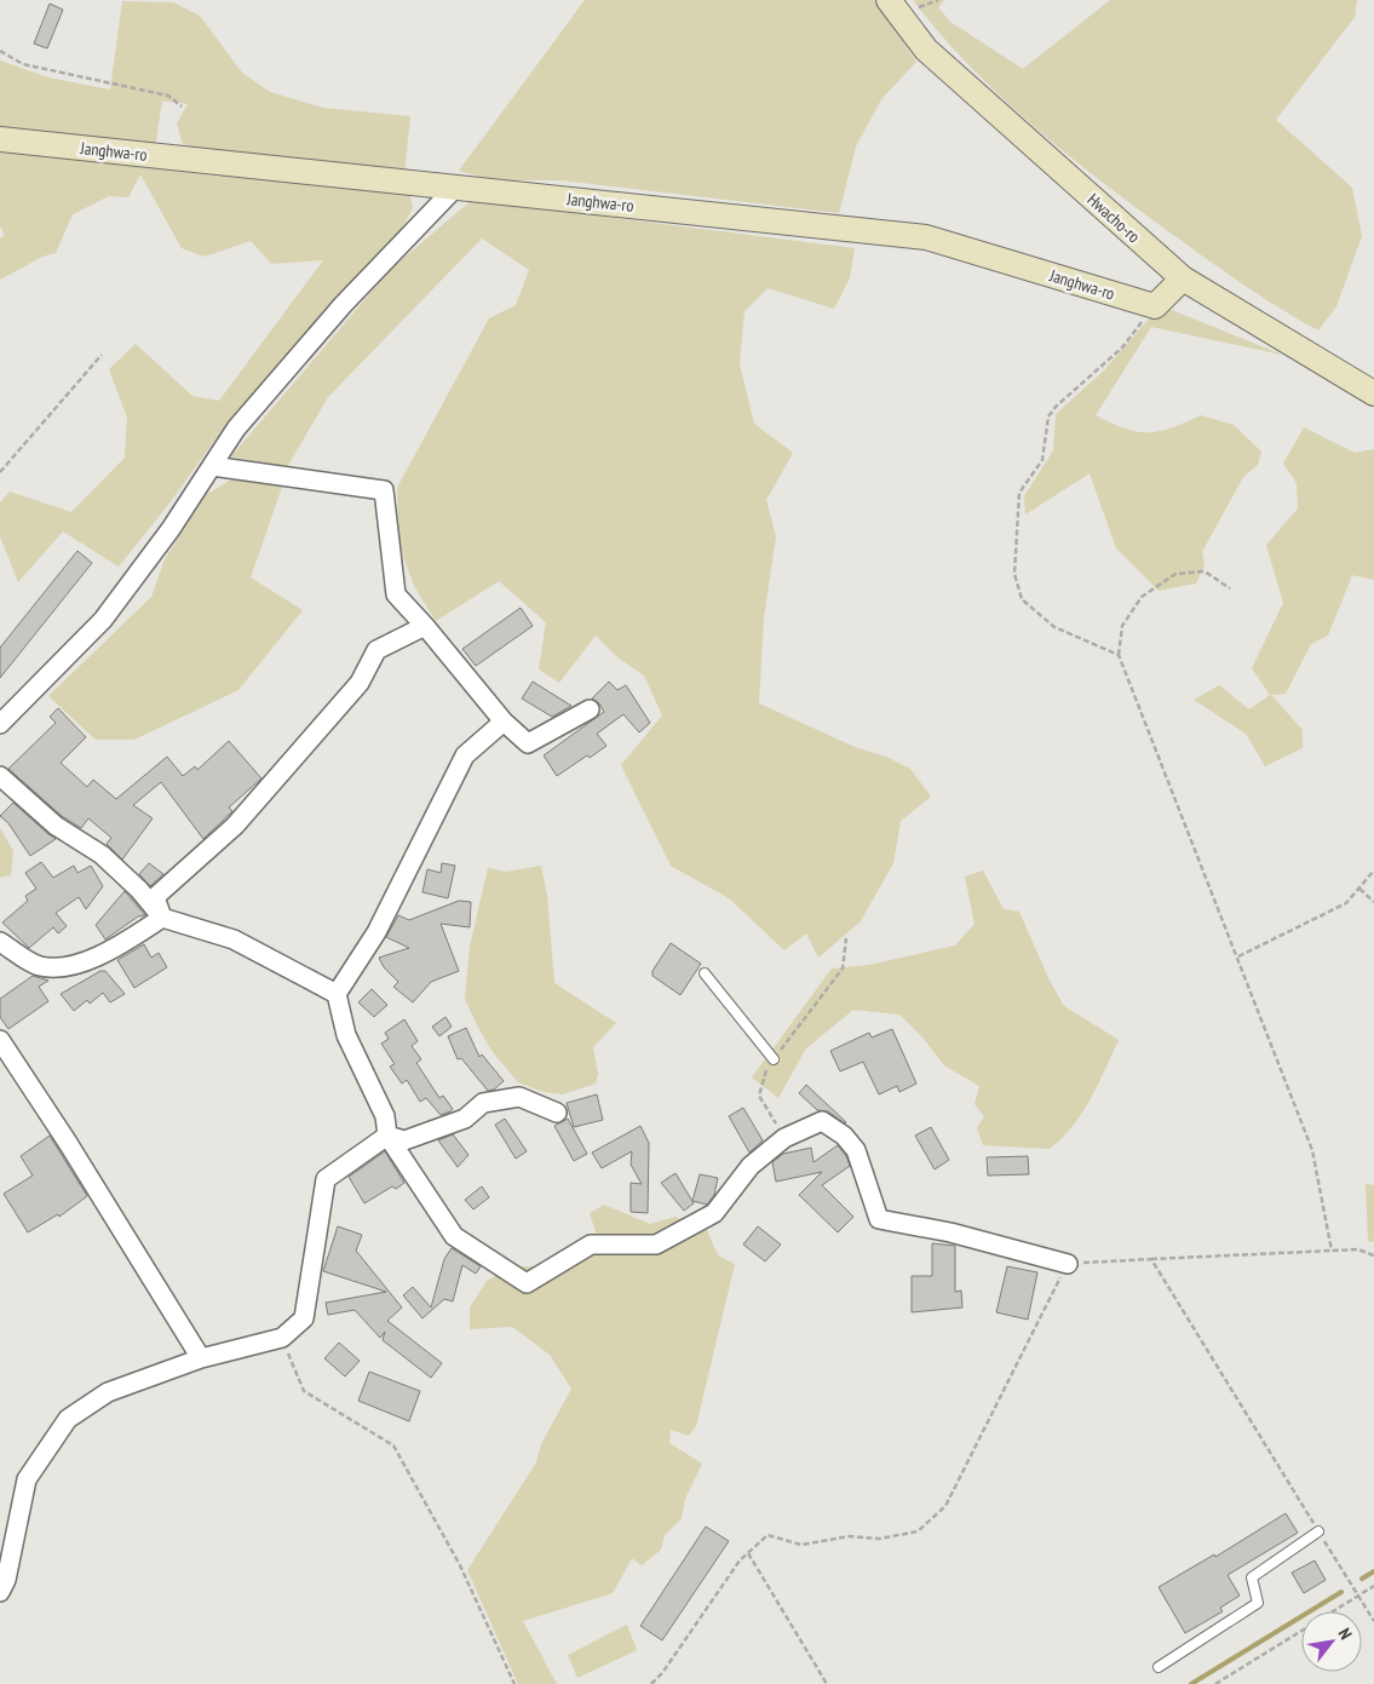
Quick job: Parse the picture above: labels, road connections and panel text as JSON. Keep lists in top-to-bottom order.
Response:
{
  "streets": {
    "street": ["Janghwa-ro", "Hwacho-ro"]
  },
  "north": "top right"
}
